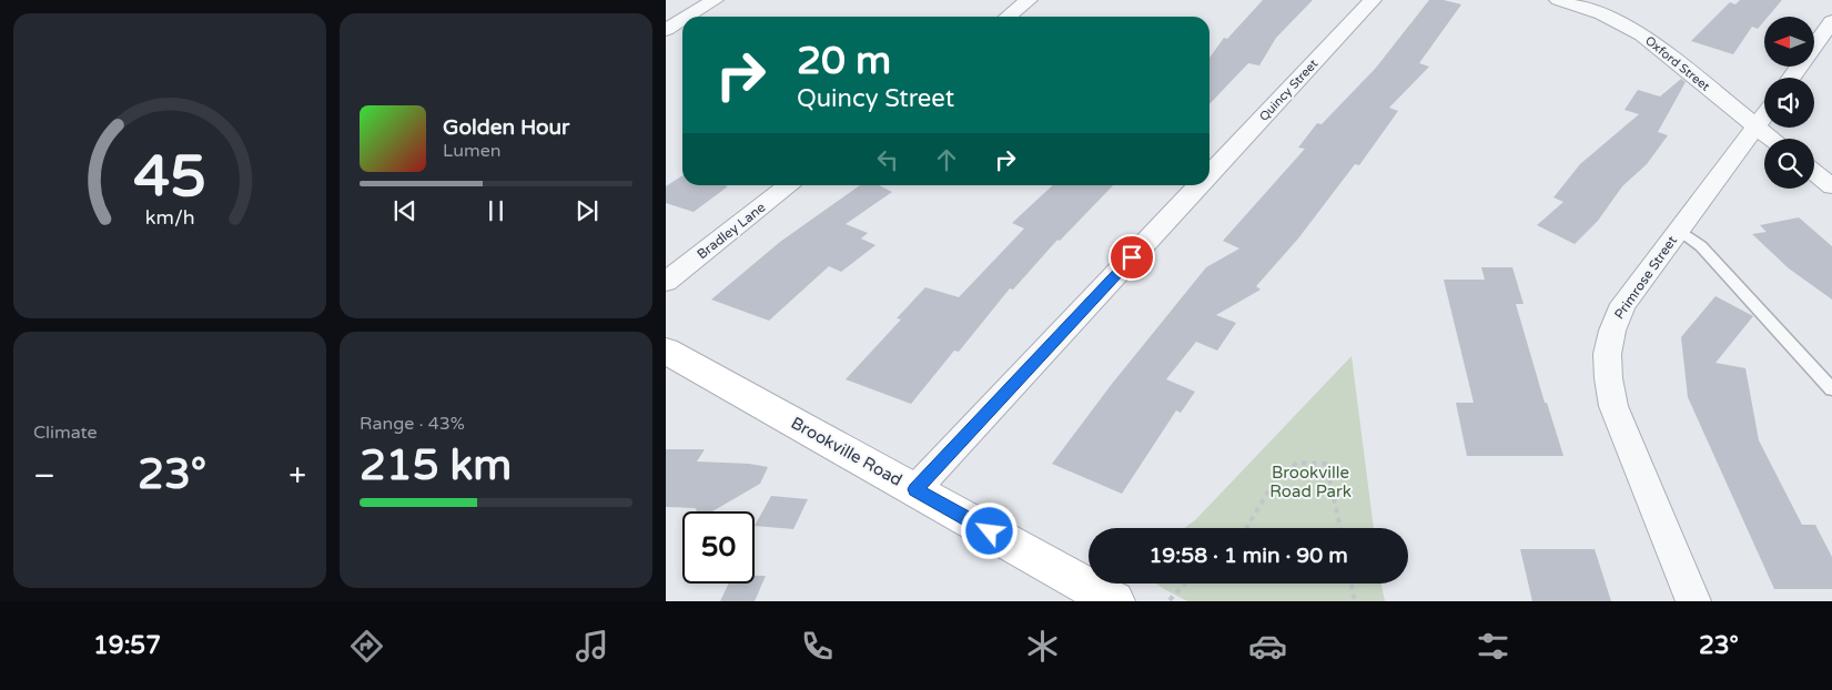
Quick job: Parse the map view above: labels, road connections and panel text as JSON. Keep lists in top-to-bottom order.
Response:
{
  "streets": {
    "main road": ["Brookville Road"],
    "street": [
      "Oxford Street",
      "Quincy Street",
      "Bradley Lane",
      "Primrose Street"
    ]
  },
  "crossings": [
    ["Oxford Street", "Primrose Street"],
    ["Quincy Street", "Brookville Road"]
  ],
  "parks": ["Brookville Road Park"],
  "north": "left",
  "page": {
    "turn": ["20 m", "Quincy Street"],
    "song": ["Golden Hour", "Lumen"],
    "tile": [
      "Climate",
      ["Range · 43%", "215 km"]
    ],
    "heat": ["−", "23°", "+"],
    "limit": "50",
    "trip": "19:58 · 1 min · 90 m",
    "tabs": ["19:57", "23°"],
    "gauge": ["45", "km/h"]
  }
}
